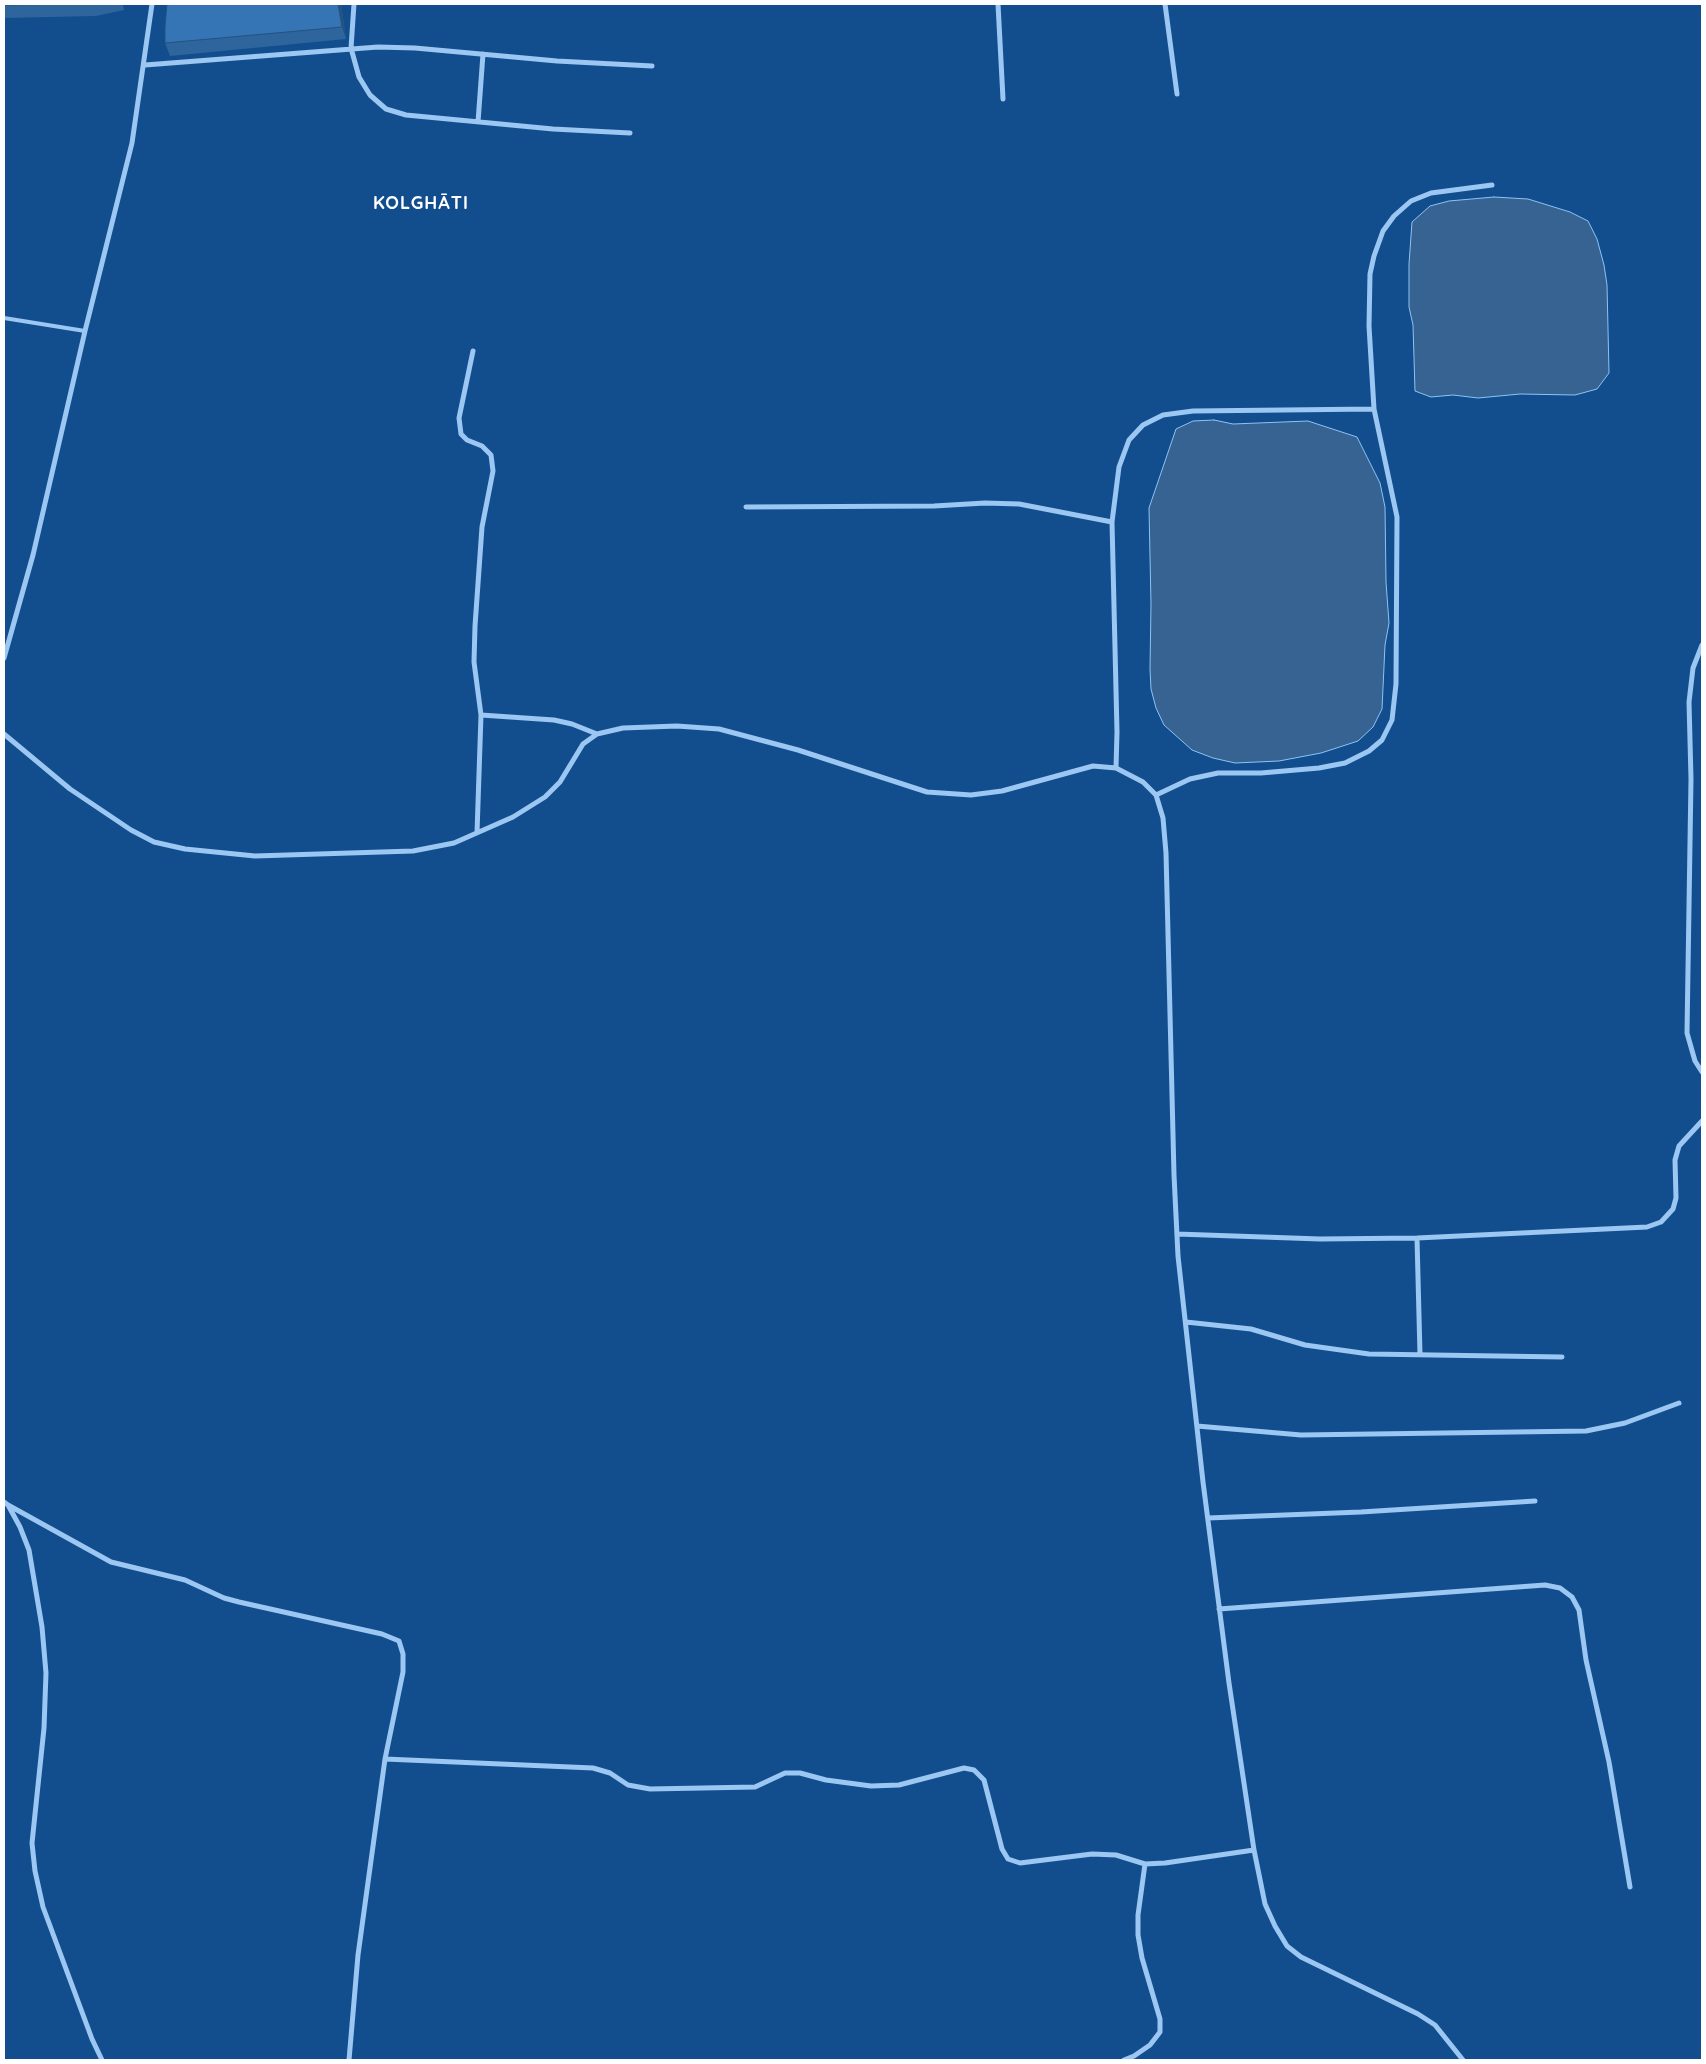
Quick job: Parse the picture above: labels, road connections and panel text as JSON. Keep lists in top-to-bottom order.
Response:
{
  "districts": ["KOLGHĀTI"]
}
